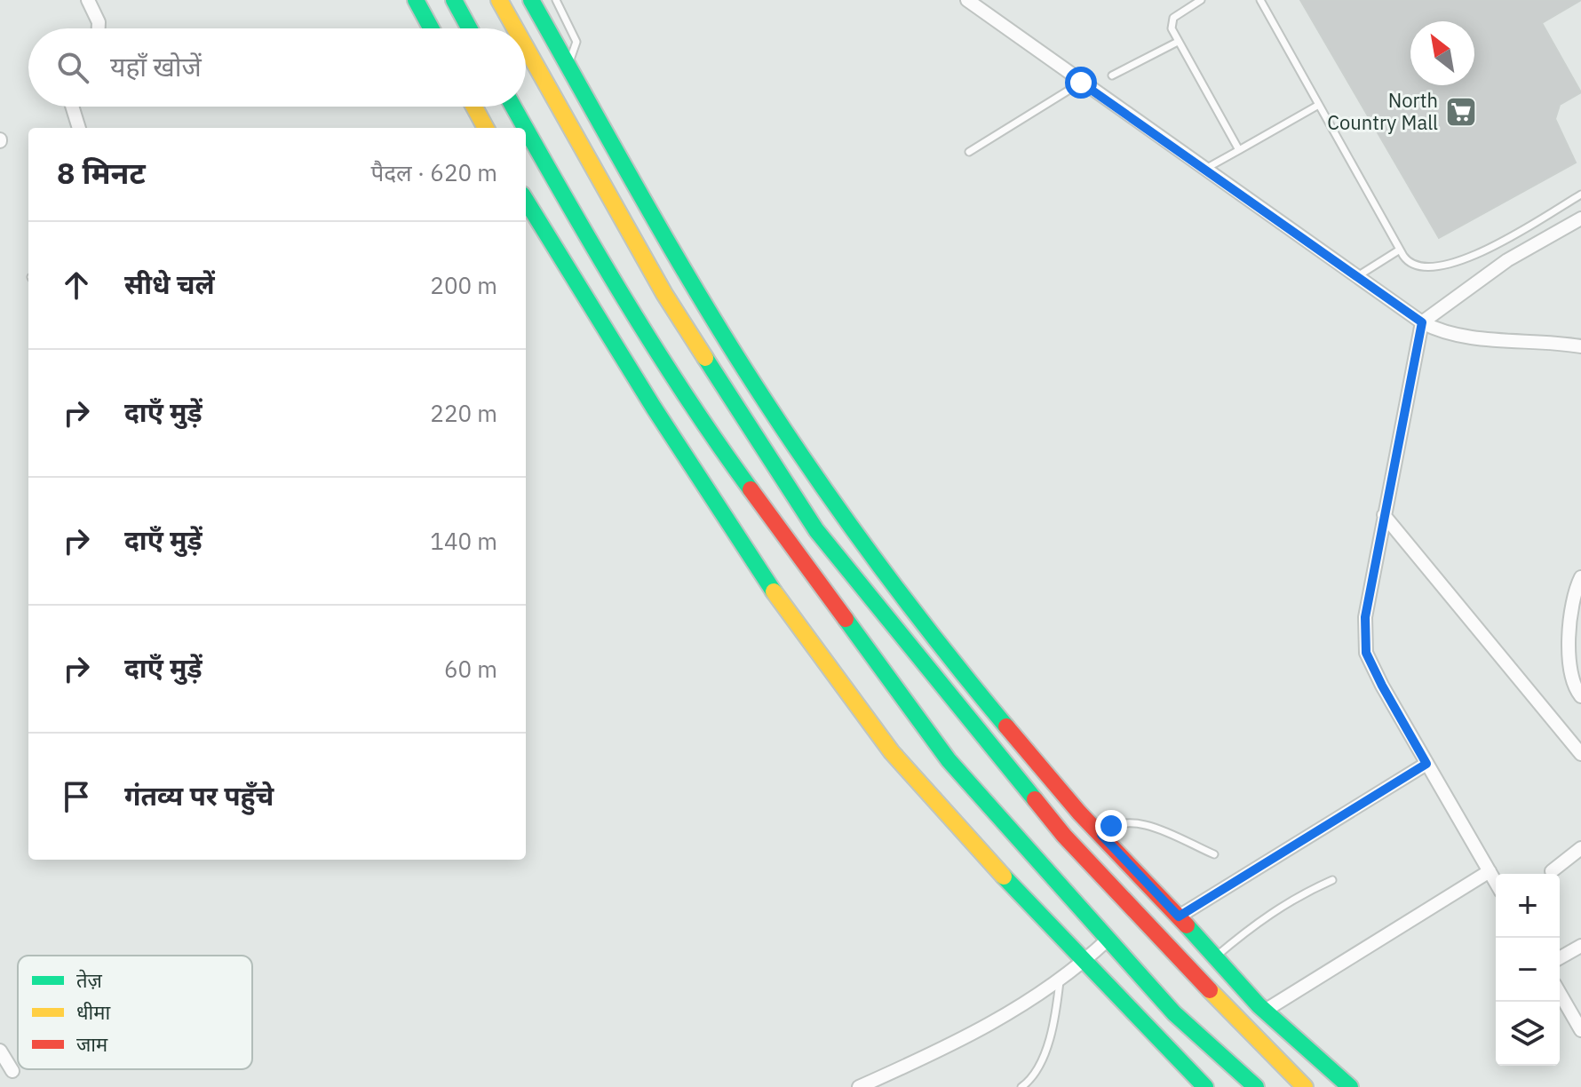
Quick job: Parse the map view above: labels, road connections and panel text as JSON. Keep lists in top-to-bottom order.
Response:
{
  "places": {
    "supermarket": ["North Country Mall"]
  },
  "legend": ["तेज़", "धीमा", "जाम"],
  "north": "top left",
  "page": {
    "search": "यहाँ खोजें",
    "heading": ["8 मिनट", "पैदल · 620 m"],
    "list": [
      ["सीधे चलें", "200 m"],
      ["दाएँ मुड़ें", "220 m"],
      ["दाएँ मुड़ें", "140 m"],
      ["दाएँ मुड़ें", "60 m"],
      "गंतव्य पर पहुँचे"
    ],
    "map_buttons": ["+", "−"]
  }
}
